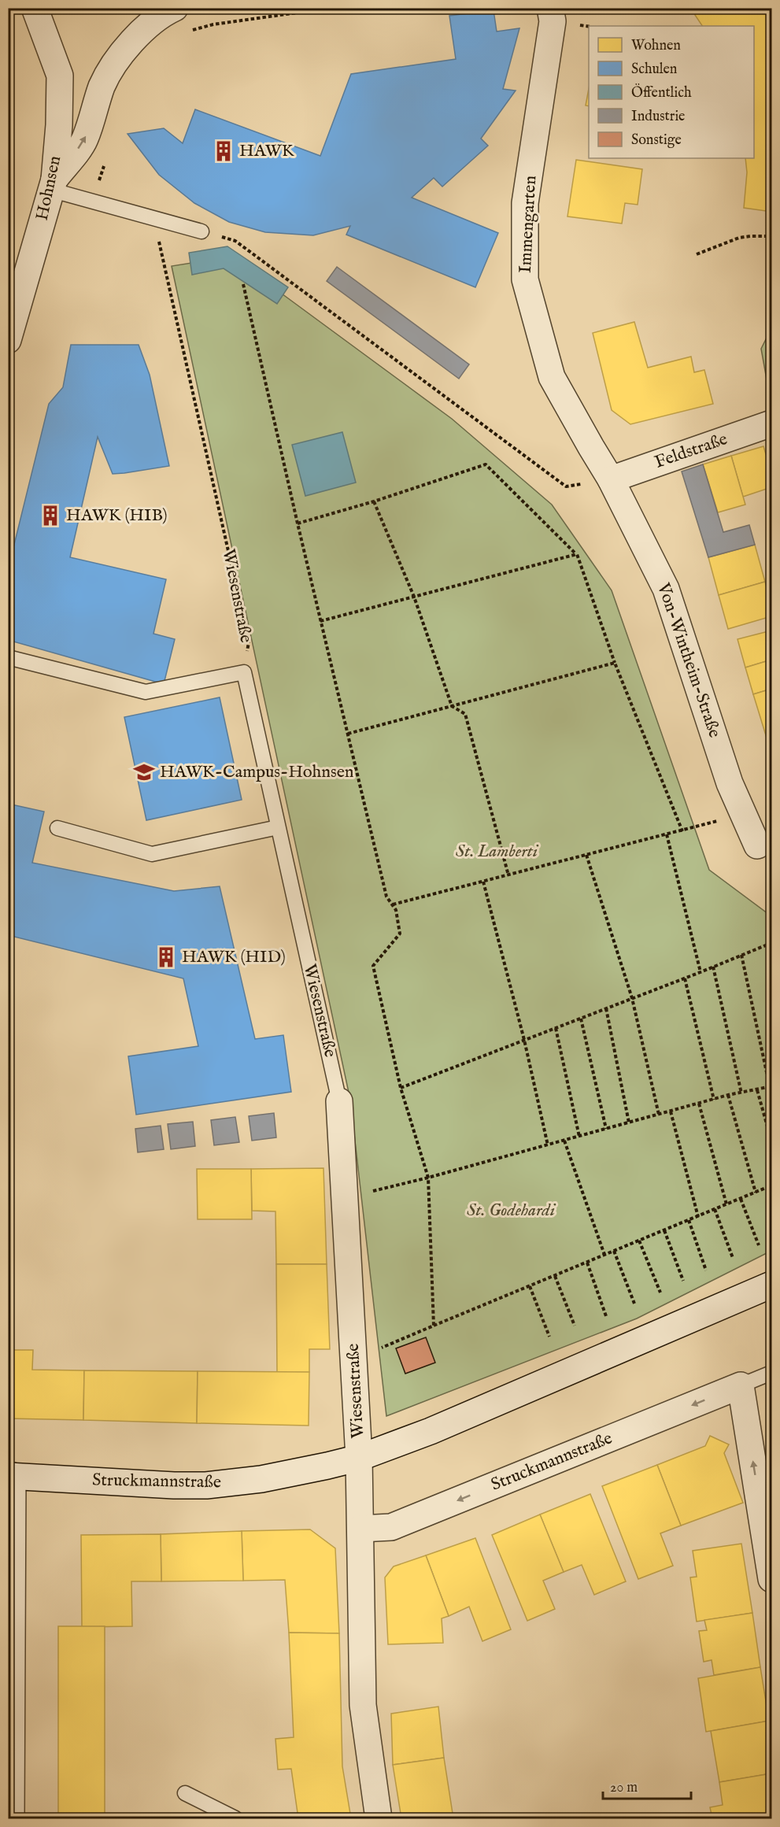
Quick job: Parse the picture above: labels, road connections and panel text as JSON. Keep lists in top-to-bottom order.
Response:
{
  "streets": {
    "street": [
      "Hohnsen",
      "Immengarten",
      "Feldstraße",
      "Wiesenstraße",
      "Von-Wintheim-Straße",
      "Struckmannstraße"
    ]
  },
  "crossings": [
    ["Immengarten", "Feldstraße"],
    ["Immengarten", "Von-Wintheim-Straße"],
    ["Feldstraße", "Von-Wintheim-Straße"],
    ["Wiesenstraße", "Struckmannstraße"]
  ],
  "parks": ["St. Lamberti", "St. Godehardi"],
  "places": {
    "building": ["HAWK", "HAWK (HIB)", "HAWK (HID)"],
    "school or university": ["HAWK-Campus-Hohnsen"]
  },
  "legend": [
    "Wohnen",
    "Schulen",
    "Öffentlich",
    "Industrie",
    "Sonstige"
  ],
  "scale_bar": "20 m"
}
